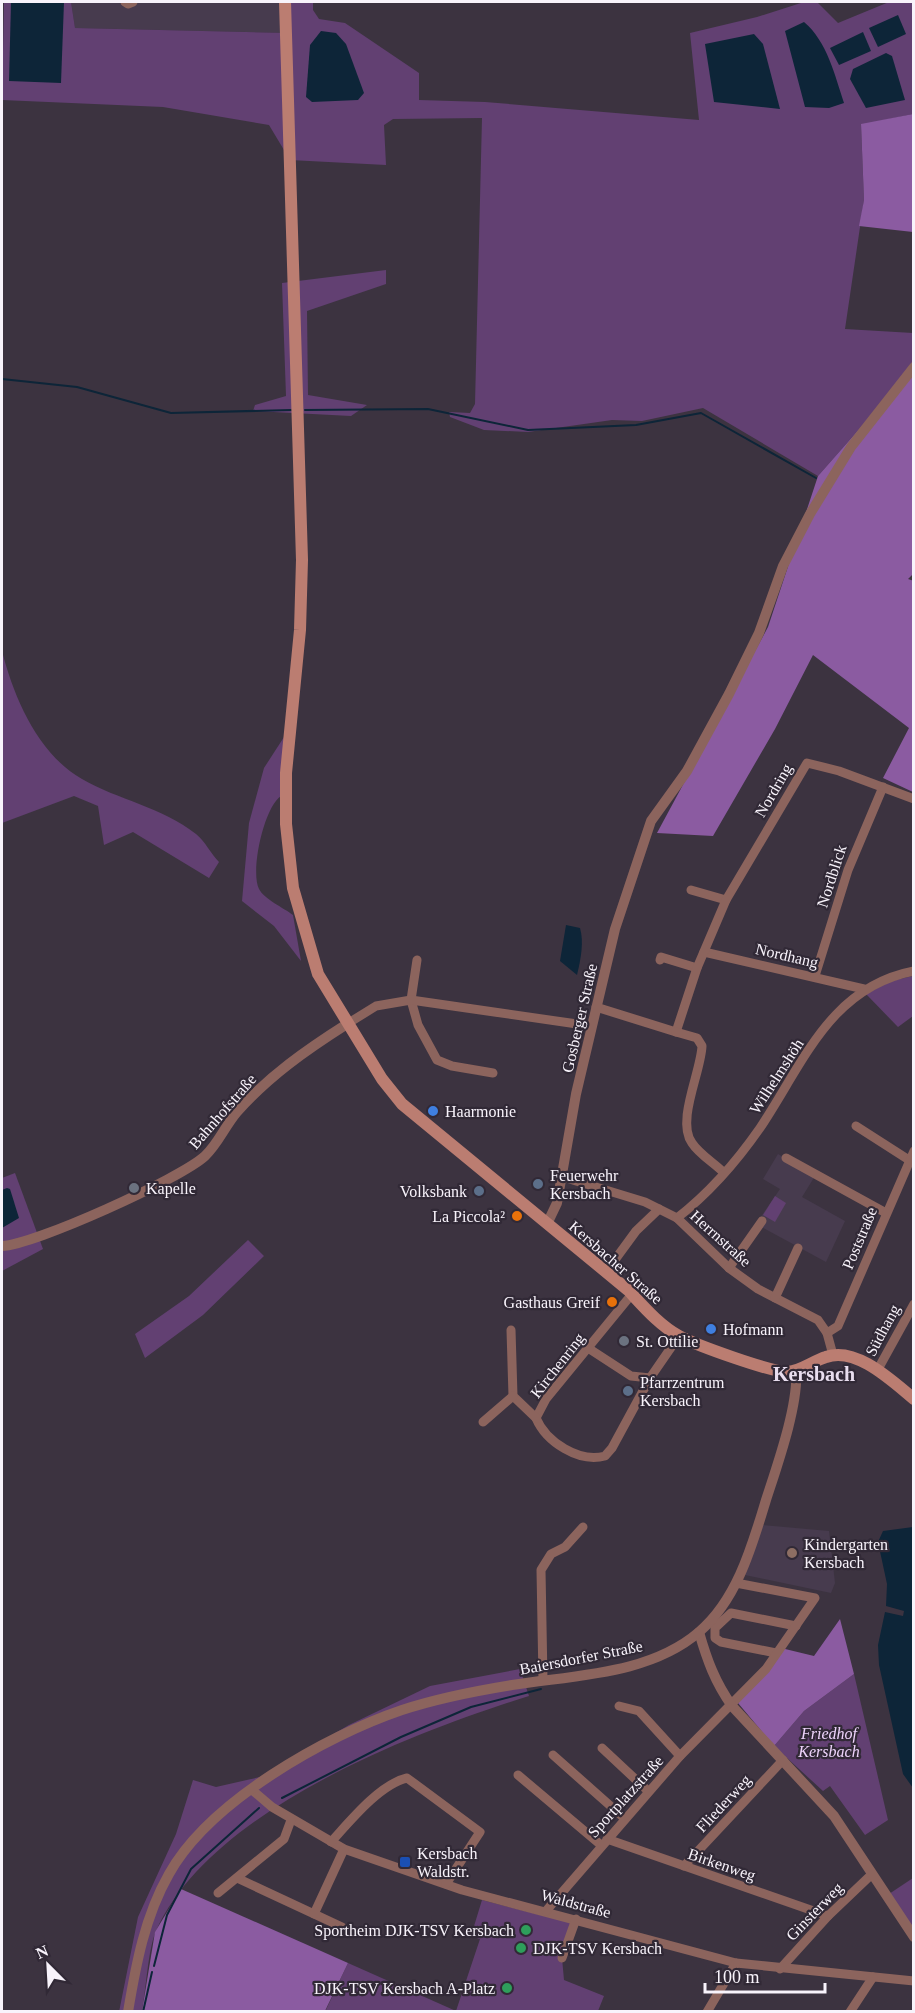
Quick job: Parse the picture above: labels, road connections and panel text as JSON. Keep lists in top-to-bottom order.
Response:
{
  "streets": {
    "main road": ["Kersbacher Straße"],
    "street": [
      "Nordring",
      "Nordblick",
      "Nordhang",
      "Gosberger Straße",
      "Wilhelmshöh",
      "Bahnhofstraße",
      "Herrnstraße",
      "Poststraße",
      "Südhang",
      "Kirchenring",
      "Baiersdorfer Straße",
      "Sportplatzstraße",
      "Fliederweg",
      "Birkenweg",
      "Waldstraße",
      "Ginsterweg"
    ]
  },
  "crossings": [
    ["Nordring", "Nordblick"],
    ["Nordring", "Nordhang"],
    ["Nordblick", "Nordhang"],
    ["Nordhang", "Wilhelmshöh"],
    ["Gosberger Straße", "Herrnstraße"],
    ["Gosberger Straße", "Kersbacher Straße"],
    ["Wilhelmshöh", "Herrnstraße"],
    ["Bahnhofstraße", "Kersbacher Straße"],
    ["Herrnstraße", "Poststraße"],
    ["Kersbacher Straße", "Kirchenring"],
    ["Kersbacher Straße", "Baiersdorfer Straße"],
    ["Baiersdorfer Straße", "Sportplatzstraße"],
    ["Baiersdorfer Straße", "Waldstraße"],
    ["Sportplatzstraße", "Birkenweg"],
    ["Sportplatzstraße", "Waldstraße"],
    ["Fliederweg", "Birkenweg"],
    ["Birkenweg", "Ginsterweg"],
    ["Waldstraße", "Ginsterweg"]
  ],
  "districts": ["Kersbach"],
  "parks": ["Friedhof Kersbach"],
  "places": {
    "other": [
      "Haarmonie",
      "Feuerwehr Kersbach",
      "Kapelle",
      "Volksbank",
      "La Piccola²",
      "Gasthaus Greif",
      "Hofmann",
      "St. Ottilie",
      "Pfarrzentrum Kersbach",
      "Kindergarten Kersbach",
      "Sportheim DJK-TSV Kersbach",
      "DJK-TSV Kersbach",
      "DJK-TSV Kersbach A-Platz"
    ],
    "transit": ["Kersbach Waldstr."]
  },
  "scale_bar": "100 m",
  "north": "top left"
}
